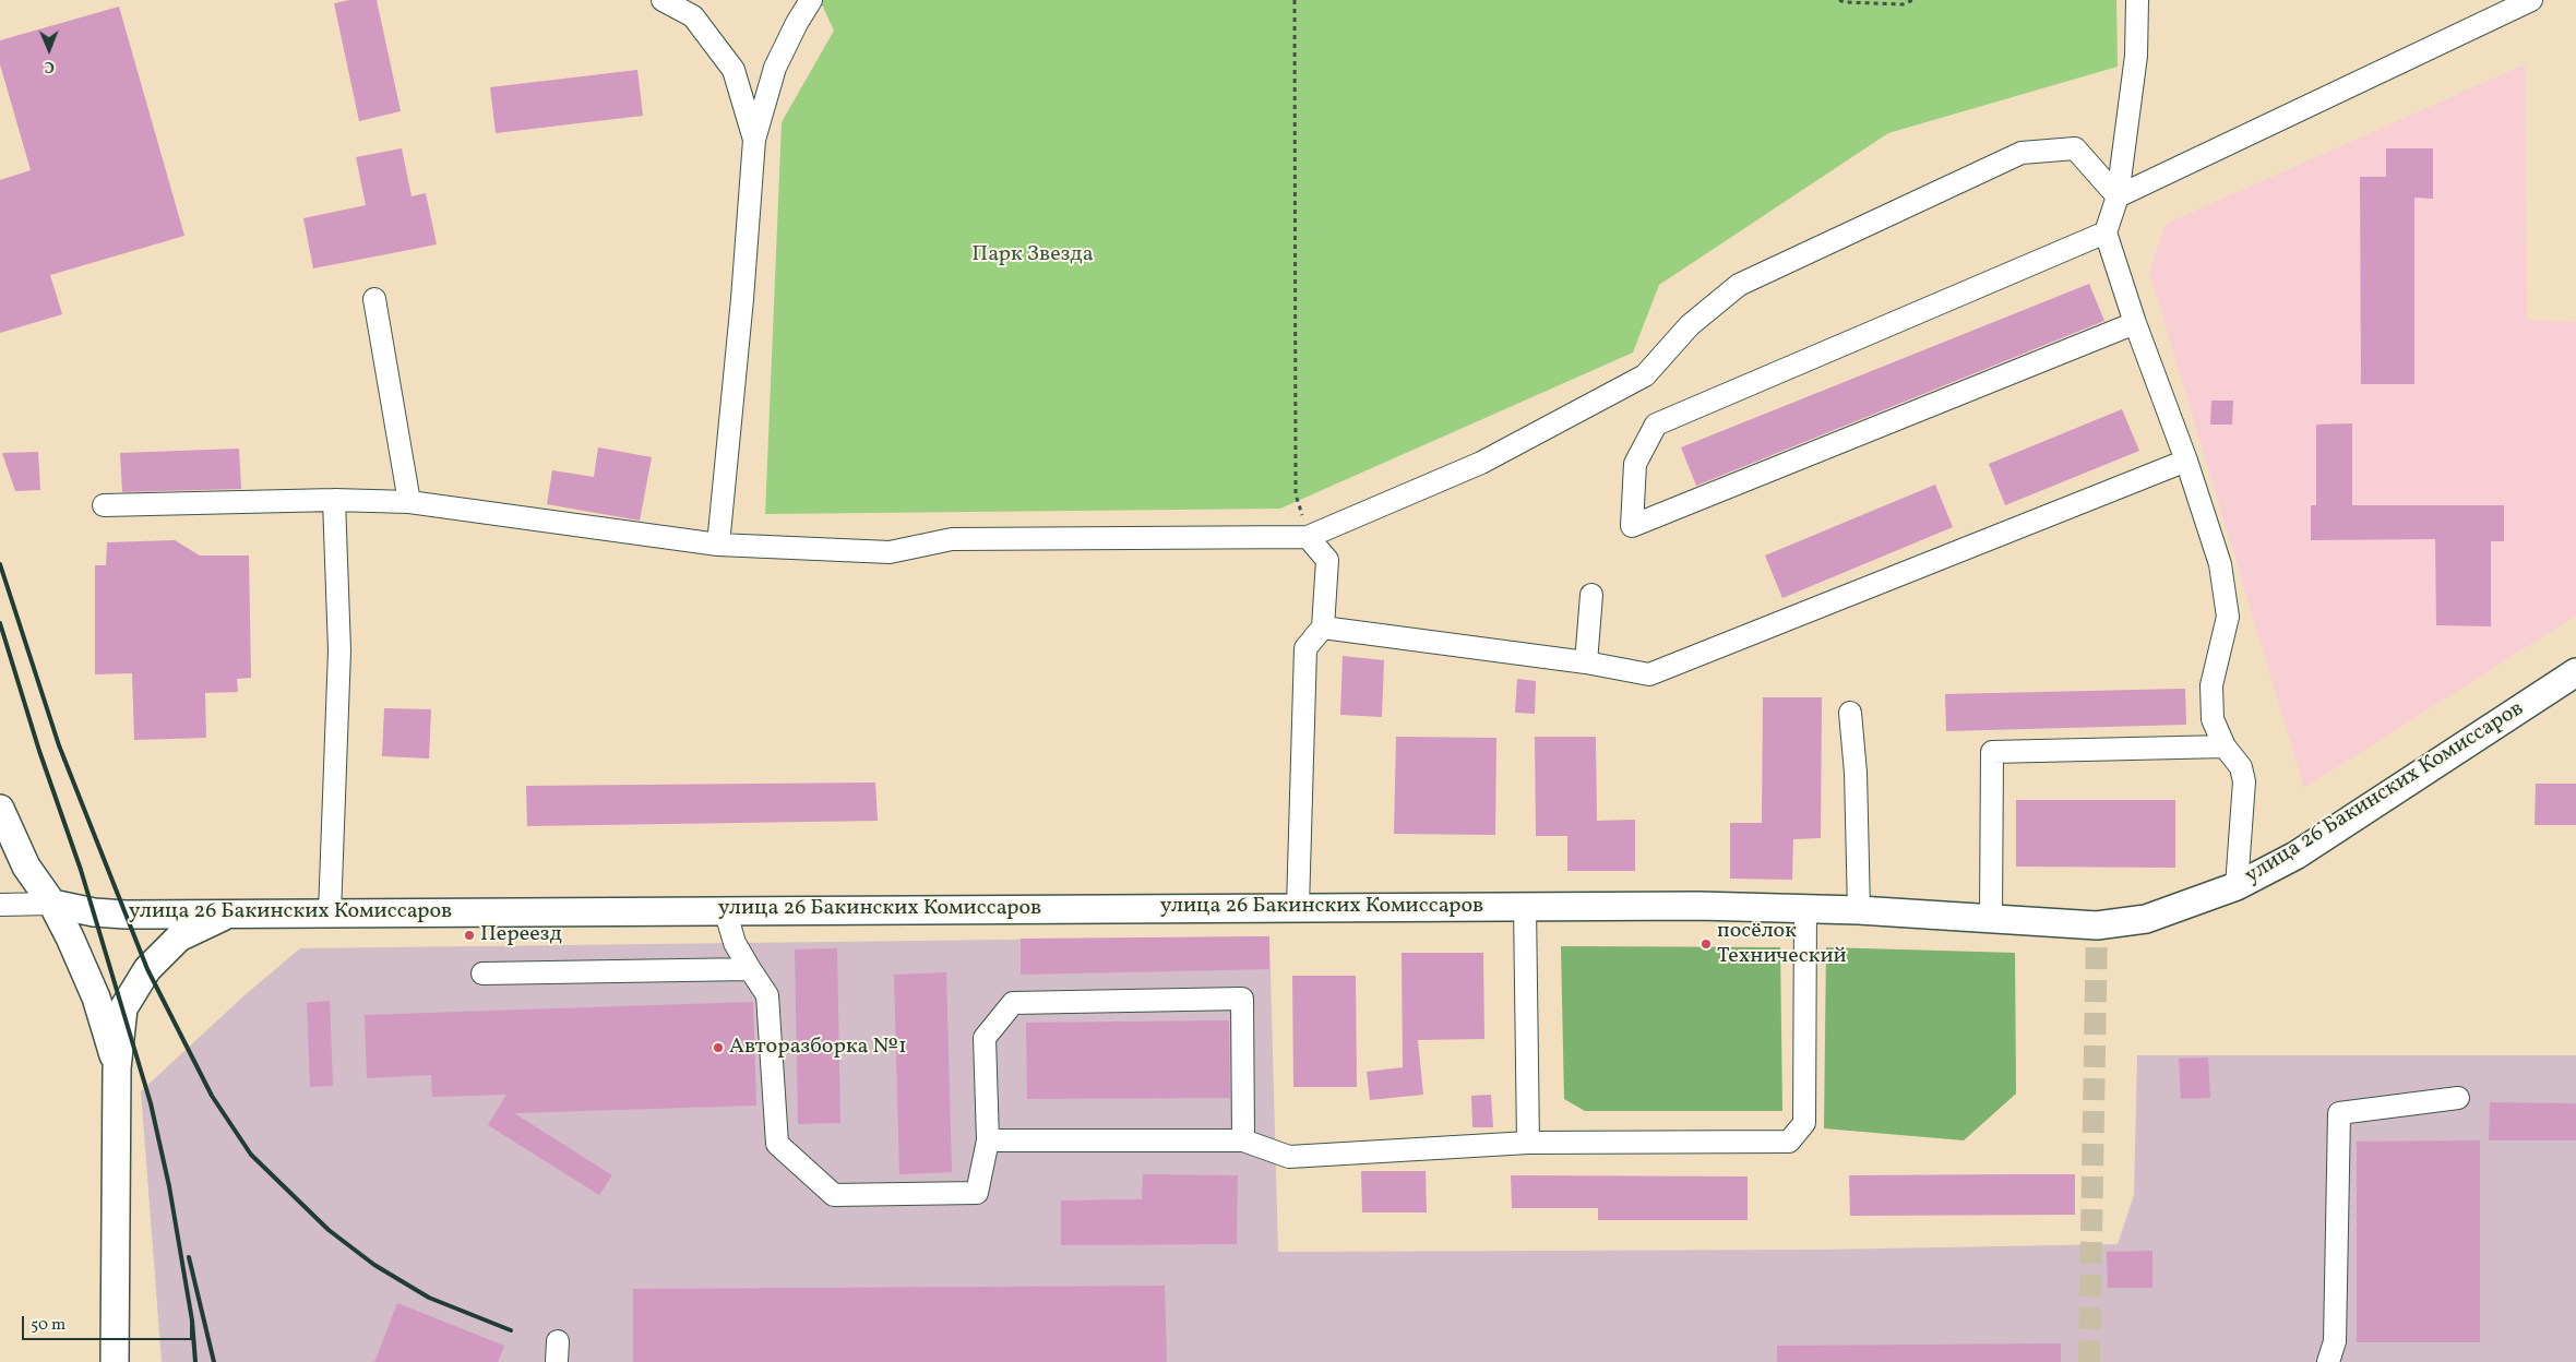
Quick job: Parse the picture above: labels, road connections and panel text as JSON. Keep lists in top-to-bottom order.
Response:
{
  "streets": {
    "main road": ["улица 26 Бакинских Комиссаров"]
  },
  "parks": ["Парк Звезда"],
  "places": ["Переезд", "посёлок Технический", "Авторазборка №1"],
  "scale_bar": "50 m",
  "north": "bottom"
}
